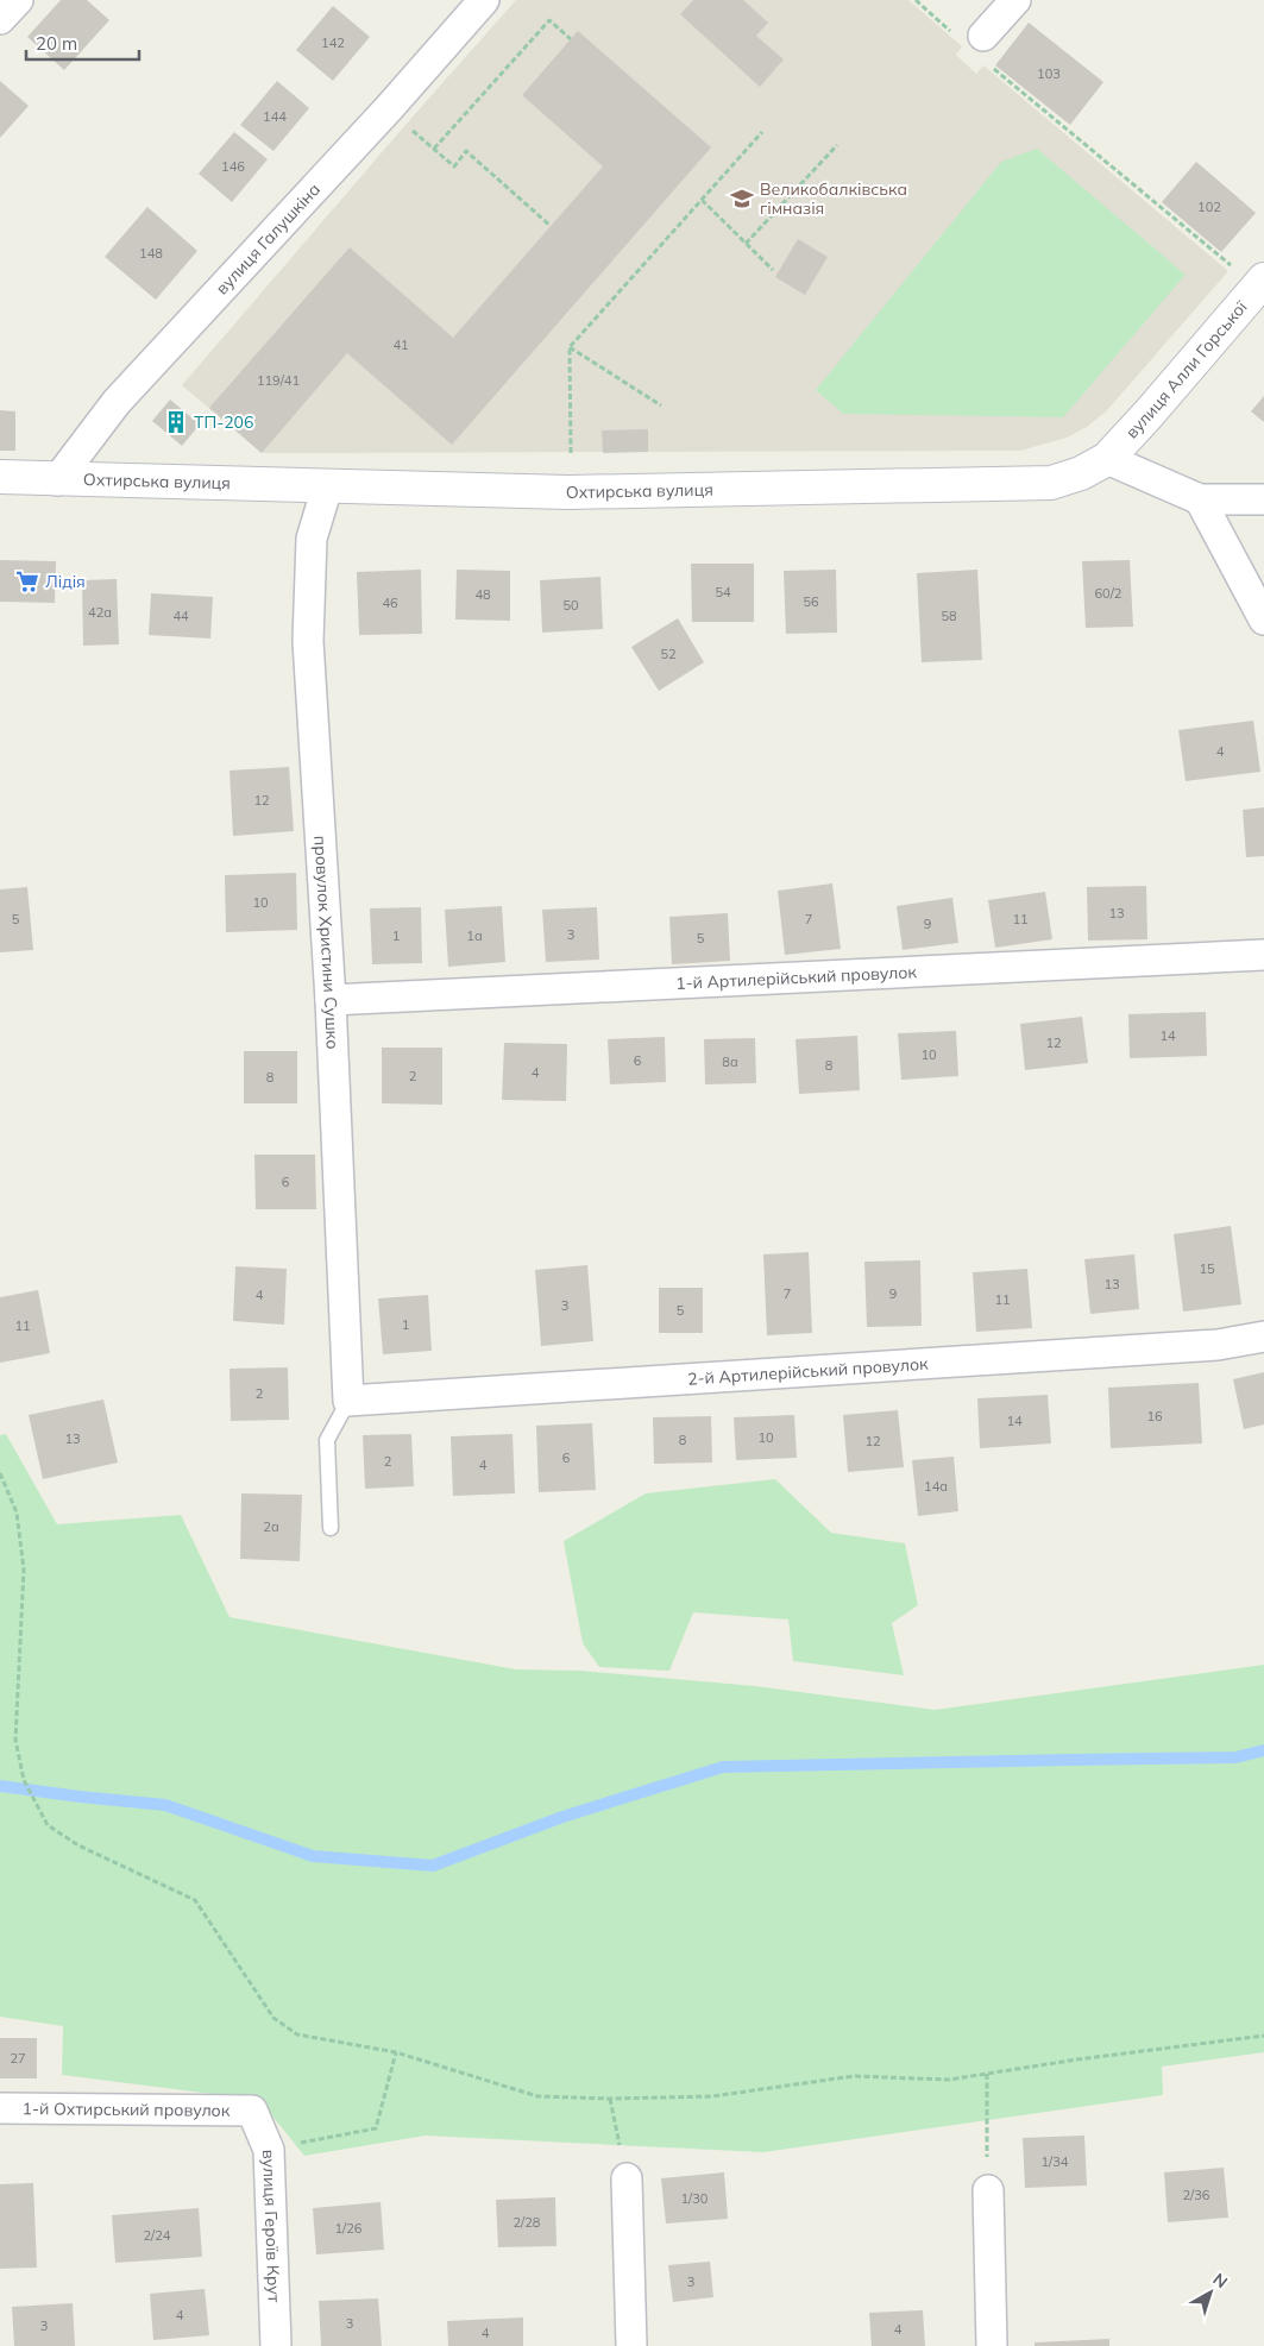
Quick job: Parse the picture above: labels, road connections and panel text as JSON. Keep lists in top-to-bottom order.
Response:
{
  "streets": {
    "street": [
      "вулиця Галушкіна",
      "вулиця Алли Горської",
      "Охтирська вулиця",
      "провулок Христини Сушко",
      "1-й Артилерійський провулок",
      "2-й Артилерійський провулок",
      "1-й Охтирський провулок",
      "вулиця Героїв Крут"
    ]
  },
  "crossings": [
    ["вулиця Галушкіна", "Охтирська вулиця"],
    ["вулиця Алли Горської", "Охтирська вулиця"],
    ["Охтирська вулиця", "провулок Христини Сушко"],
    ["провулок Христини Сушко", "1-й Артилерійський провулок"],
    ["провулок Христини Сушко", "2-й Артилерійський провулок"],
    ["1-й Охтирський провулок", "вулиця Героїв Крут"]
  ],
  "places": {
    "school or university": ["Великобалківська гімназія"],
    "building": ["ТП-206"],
    "supermarket": ["Лідія"]
  },
  "house_numbers": [
    "142",
    "103",
    "144",
    "146",
    "102",
    "148",
    "41",
    "119/41",
    "54",
    "60/2",
    "48",
    "56",
    "46",
    "50",
    "42а",
    "44",
    "58",
    "52",
    "4",
    "12",
    "10",
    "13",
    "5",
    "7",
    "11",
    "9",
    "3",
    "1",
    "1а",
    "5",
    "14",
    "12",
    "10",
    "6",
    "8а",
    "8",
    "4",
    "2",
    "8",
    "6",
    "15",
    "13",
    "7",
    "9",
    "4",
    "11",
    "3",
    "5",
    "1",
    "11",
    "2",
    "16",
    "14",
    "10",
    "13",
    "8",
    "12",
    "6",
    "2",
    "4",
    "14а",
    "2а",
    "27",
    "1/34",
    "2/36",
    "1/30",
    "2/28",
    "1/26",
    "2/24",
    "3",
    "4",
    "3",
    "3",
    "4",
    "4"
  ],
  "scale_bar": "20 m",
  "north": "top right"
}
